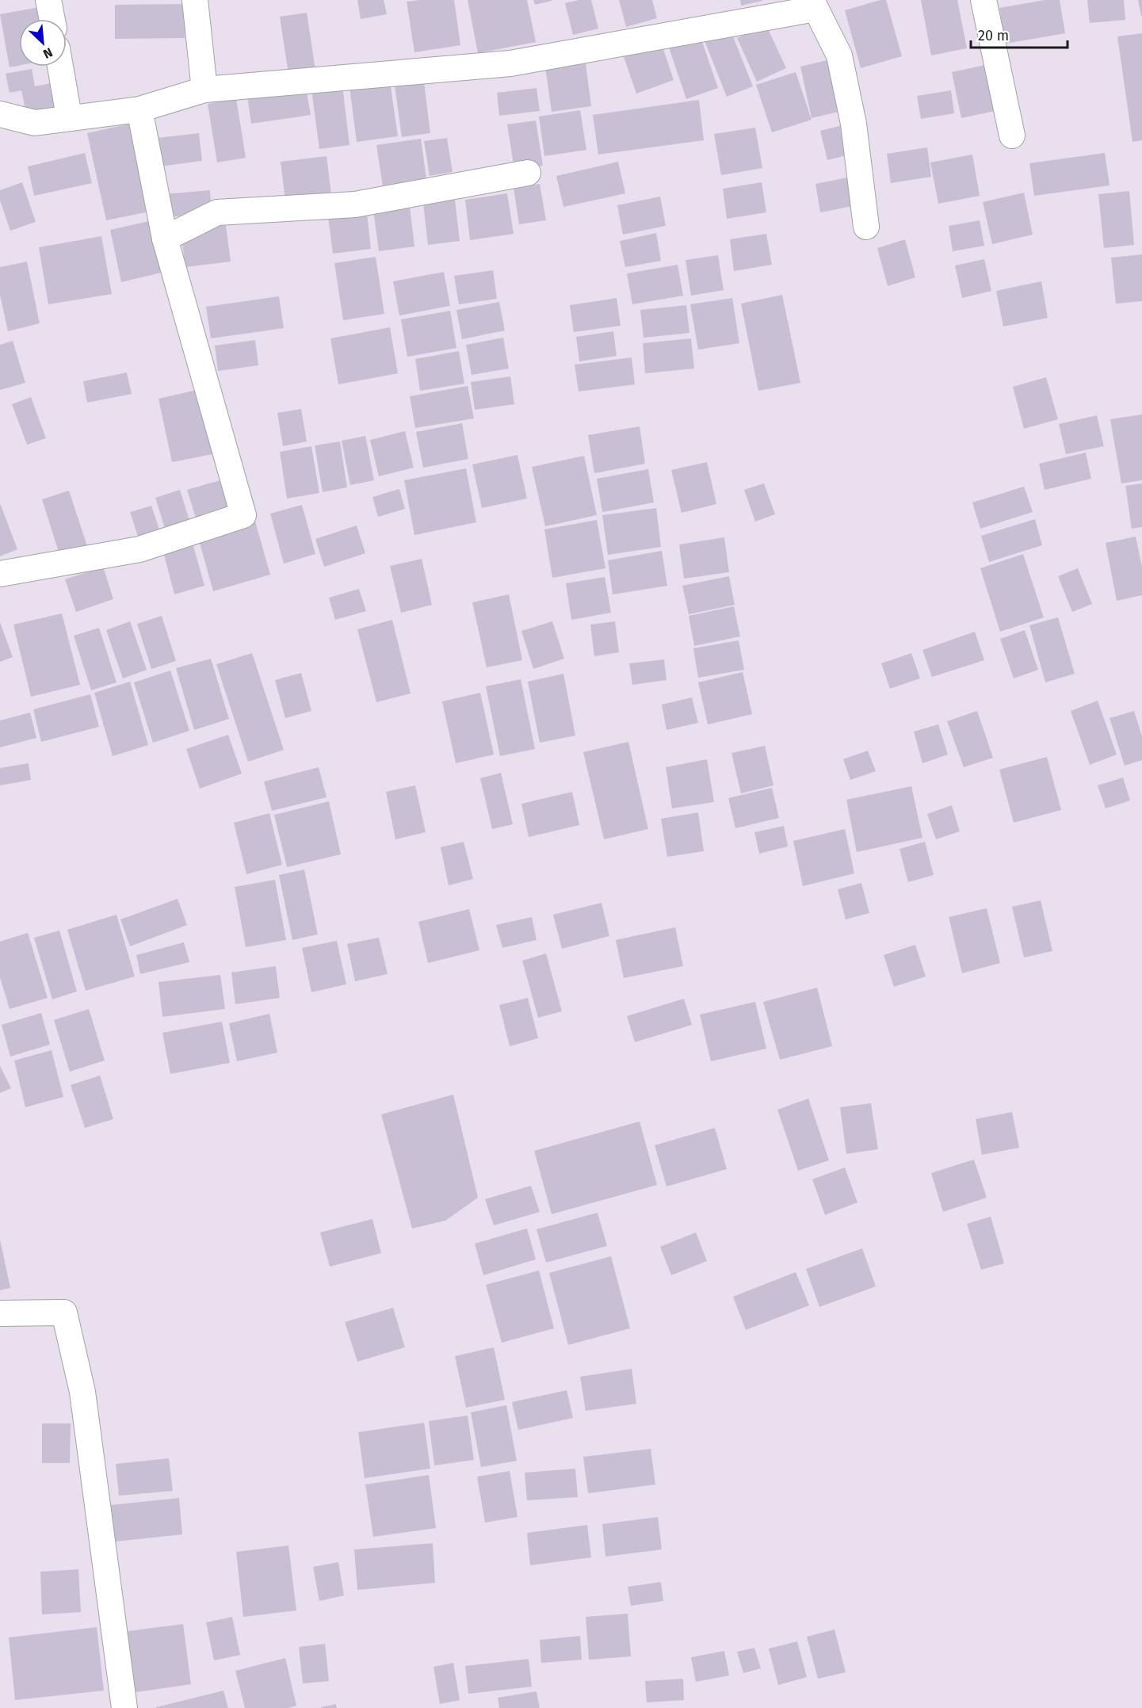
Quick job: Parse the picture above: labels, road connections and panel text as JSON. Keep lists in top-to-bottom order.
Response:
{
  "scale_bar": "20 m",
  "north": "bottom right"
}
